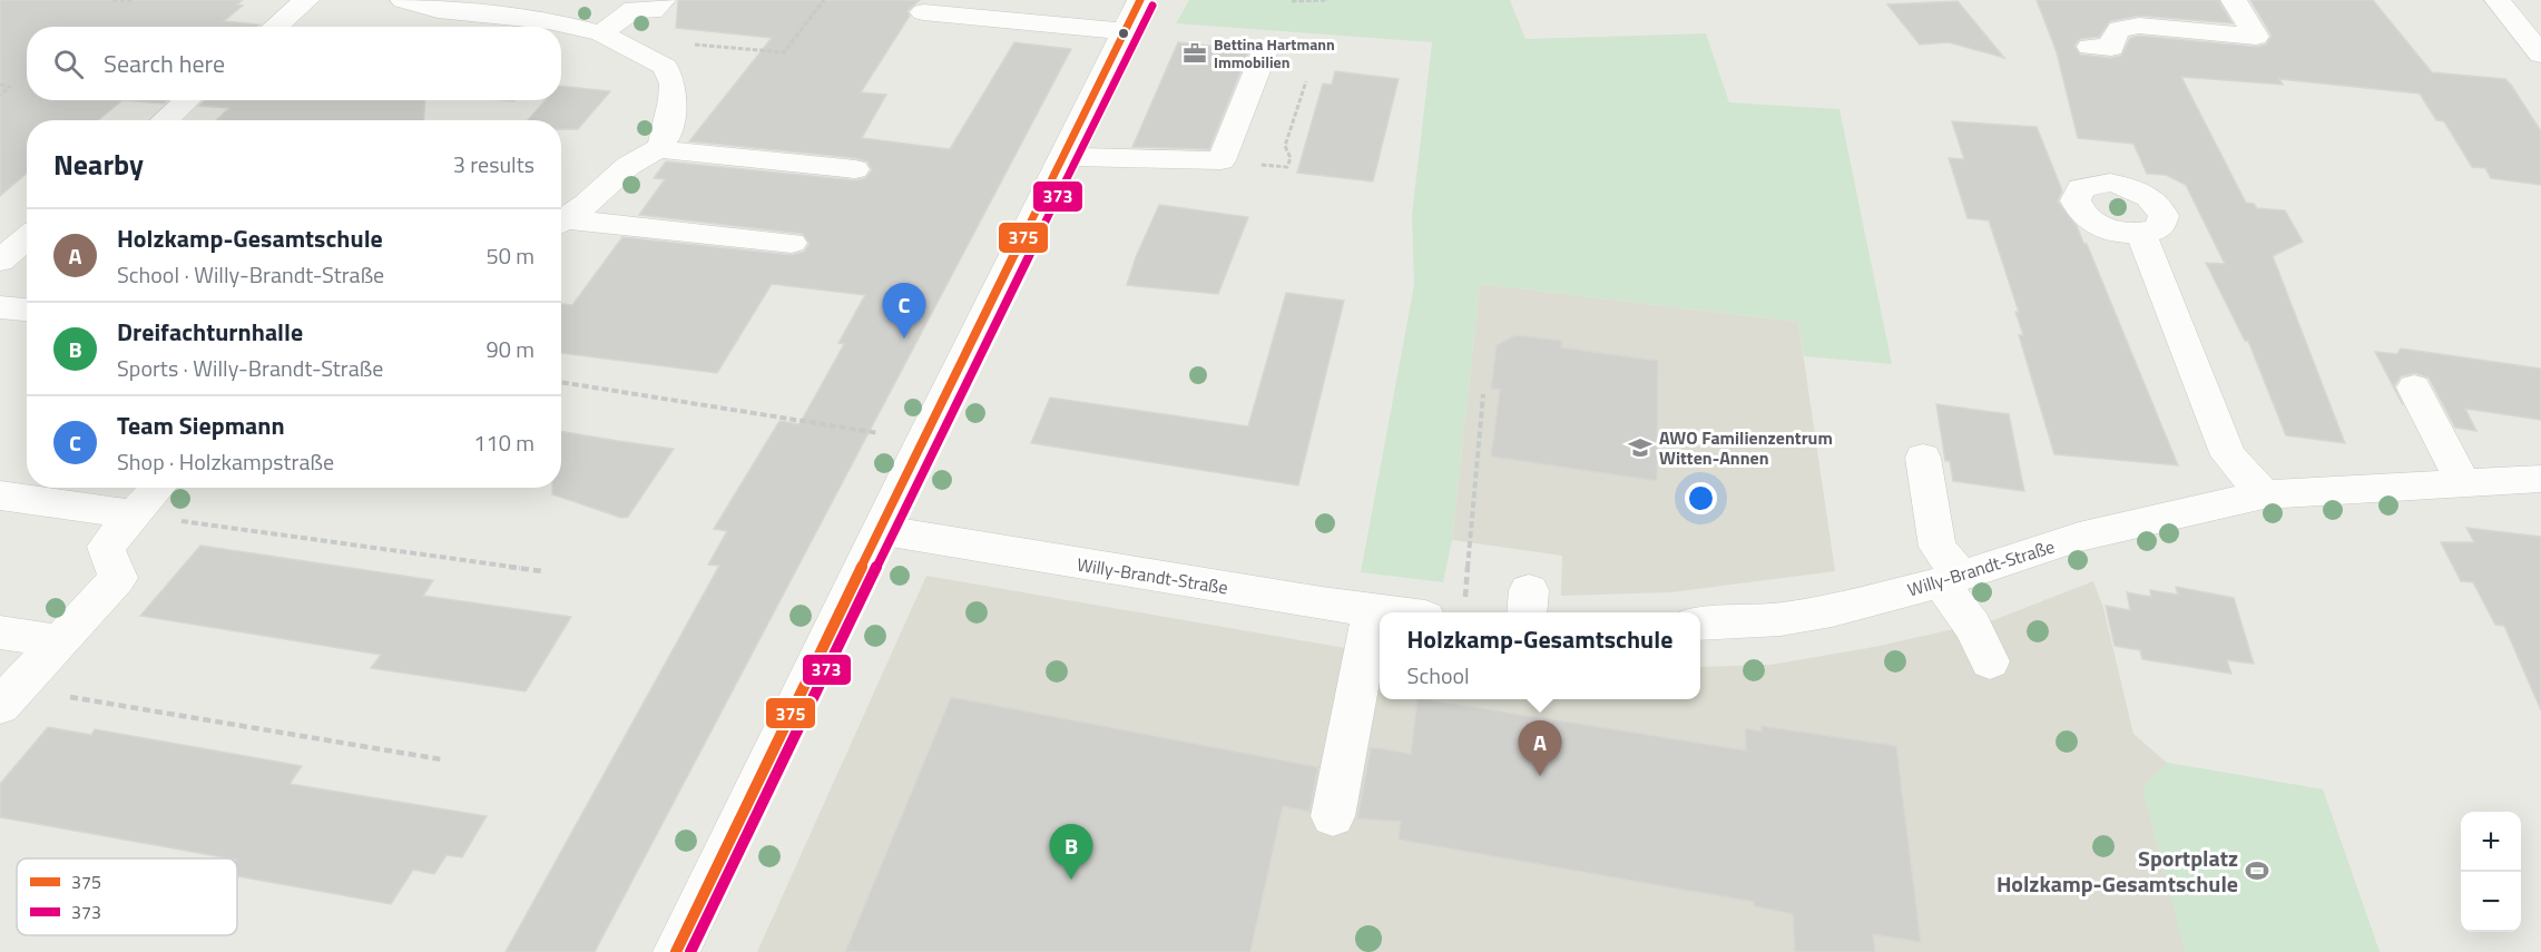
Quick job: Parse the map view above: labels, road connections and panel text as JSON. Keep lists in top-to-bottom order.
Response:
{
  "streets": {
    "street": ["Willy-Brandt-Straße"]
  },
  "places": {
    "office": ["Bettina Hartmann Immobilien"],
    "school or university": ["AWO Familienzentrum Witten-Annen"],
    "sports": ["Sportplatz Holzkamp-Gesamtschule"]
  },
  "lines": ["transit line 375", "transit line 373"],
  "legend": ["375", "373"],
  "page": {
    "search": "Search here",
    "heading": ["Nearby", "3 results"],
    "list": [
      {
        "mark": "A",
        "name": "Holzkamp-Gesamtschule",
        "note": "School · Willy-Brandt-Straße",
        "value": "50 m"
      },
      {
        "mark": "B",
        "name": "Dreifachturnhalle",
        "note": "Sports · Willy-Brandt-Straße",
        "value": "90 m"
      },
      {
        "mark": "C",
        "name": "Team Siepmann",
        "note": "Shop · Holzkampstraße",
        "value": "110 m"
      }
    ],
    "pins": ["C", "A", "B"],
    "popup": ["Holzkamp-Gesamtschule", "School"],
    "map_buttons": ["+", "−"]
  }
}
